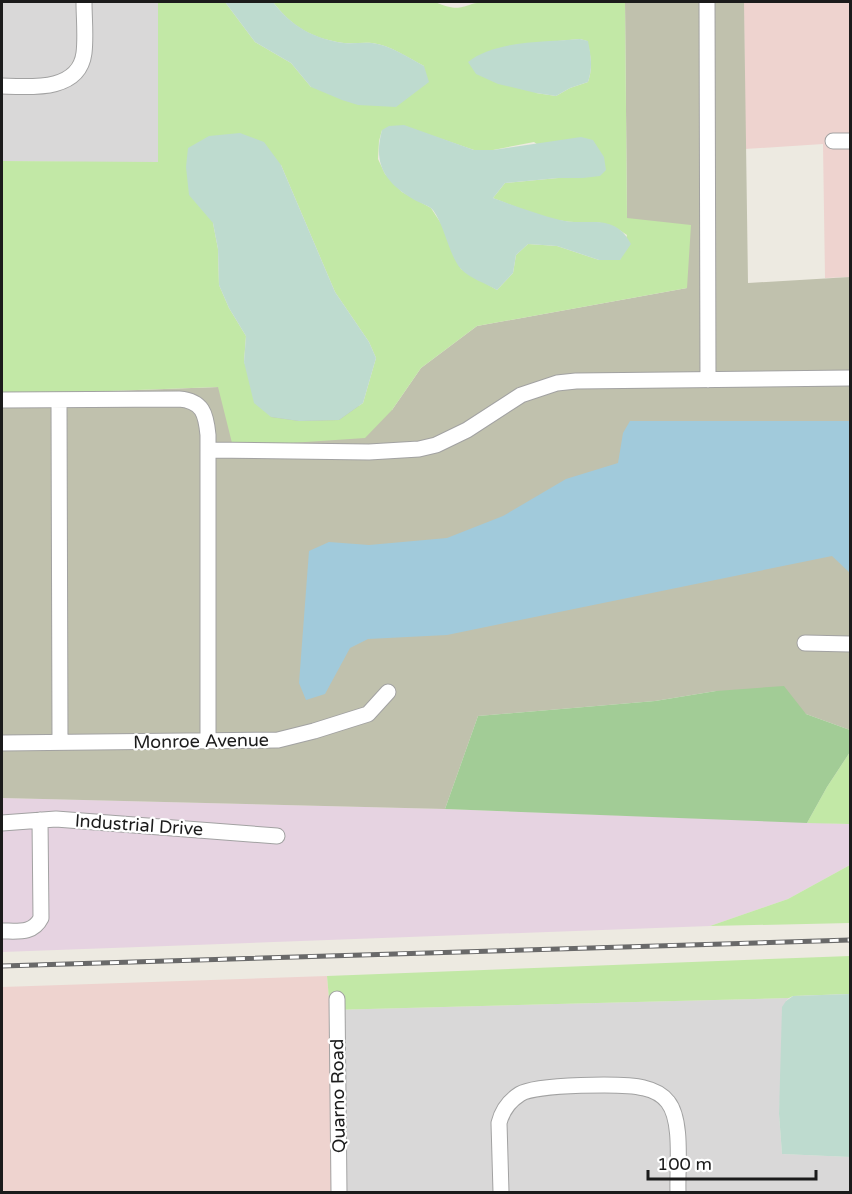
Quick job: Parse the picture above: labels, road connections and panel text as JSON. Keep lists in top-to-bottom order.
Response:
{
  "streets": {
    "street": ["Monroe Avenue", "Industrial Drive", "Quarno Road"]
  },
  "scale_bar": "100 m"
}
